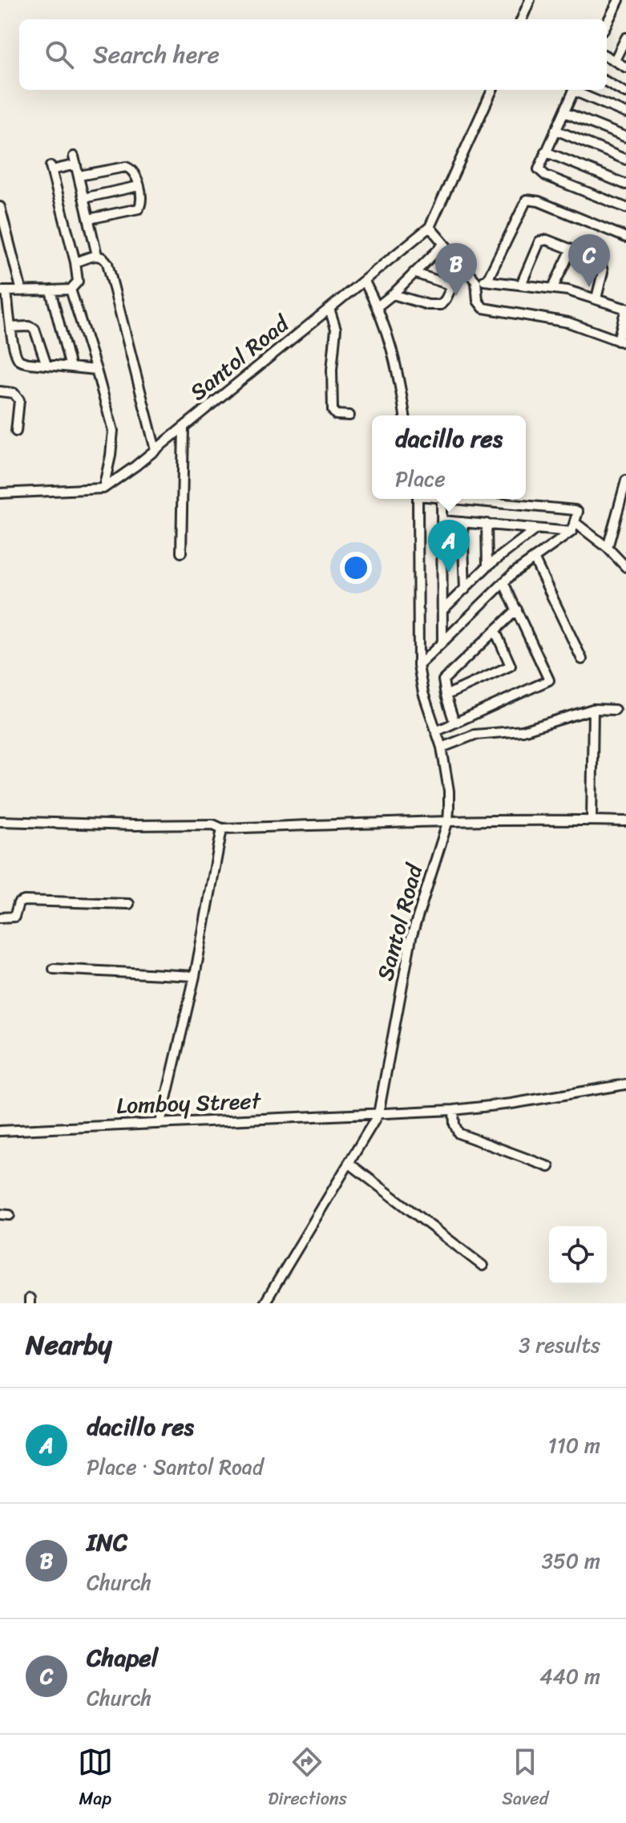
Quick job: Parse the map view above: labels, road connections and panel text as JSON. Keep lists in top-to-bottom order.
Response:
{
  "streets": {
    "street": ["Santol Road", "Lomboy Street"]
  },
  "crossings": [
    ["Santol Road", "Lomboy Street"]
  ],
  "page": {
    "search": "Search here",
    "pins": ["C", "B", "A"],
    "popup": ["dacillo res", "Place"],
    "heading": ["Nearby", "3 results"],
    "list": [
      {
        "mark": "A",
        "name": "dacillo res",
        "note": "Place · Santol Road",
        "value": "110 m"
      },
      {
        "mark": "B",
        "name": "INC",
        "note": "Church",
        "value": "350 m"
      },
      {
        "mark": "C",
        "name": "Chapel",
        "note": "Church",
        "value": "440 m"
      }
    ],
    "nav": ["Map", "Directions", "Saved"]
  }
}
